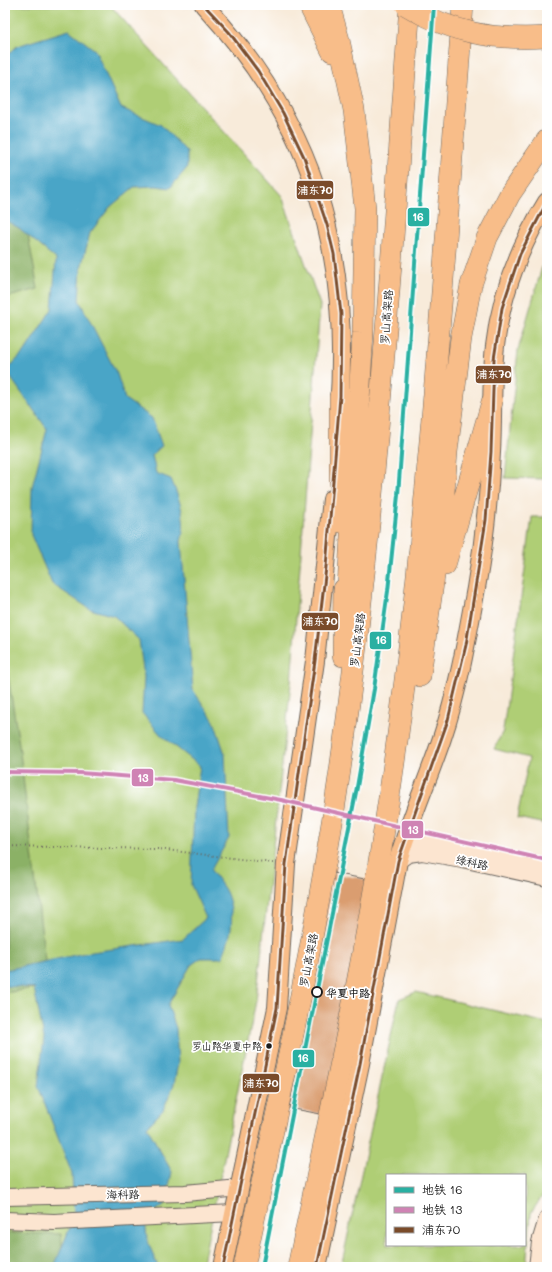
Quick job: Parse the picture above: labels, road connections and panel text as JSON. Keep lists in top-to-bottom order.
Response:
{
  "streets": {
    "highway": ["罗山高架路"],
    "street": ["绿科路", "海科路"]
  },
  "places": ["华夏中路", "罗山路华夏中路"],
  "lines": ["metro line 16", "transit line 浦东70", "metro line 13"],
  "legend": ["地铁 16", "地铁 13", "浦东70"]
}
